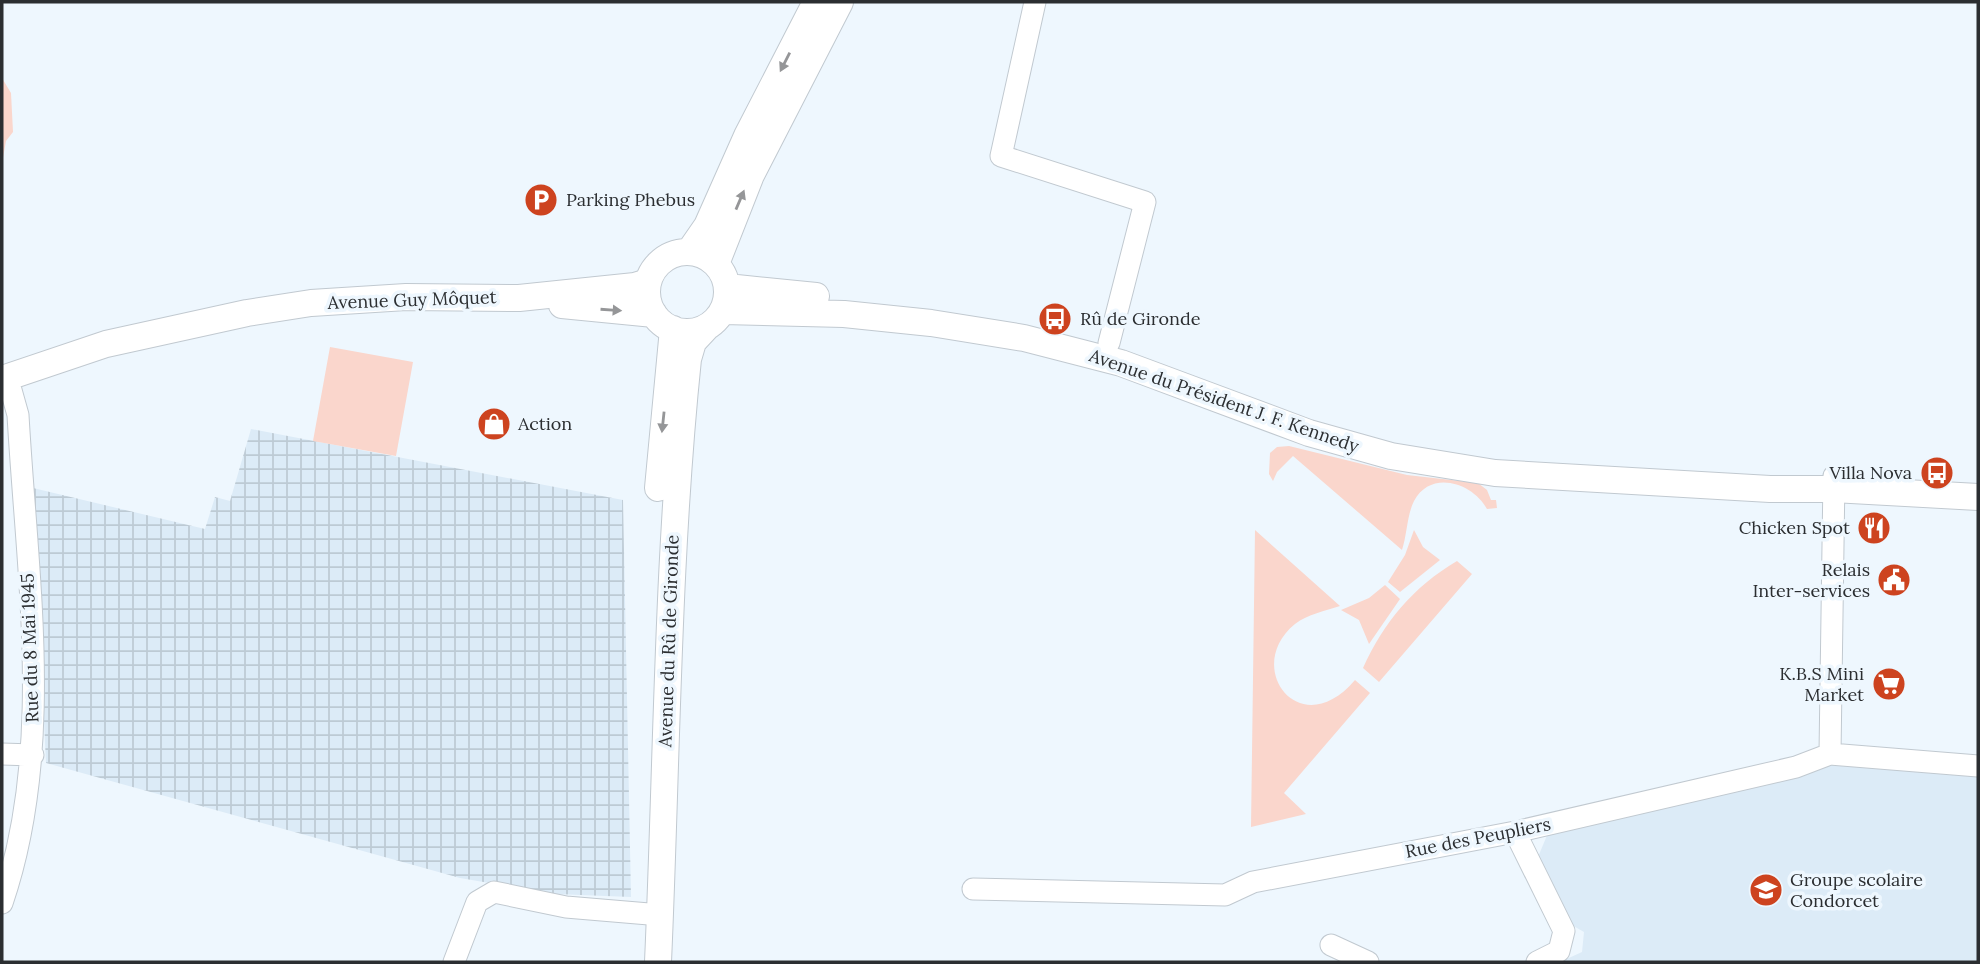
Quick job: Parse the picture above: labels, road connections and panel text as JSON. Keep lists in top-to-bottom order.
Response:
{
  "streets": {
    "main road": ["Avenue Guy Môquet", "Avenue du Président J. F. Kennedy", "Avenue du Rû de Gironde"],
    "street": ["Rue du 8 Mai 1945", "Rue des Peupliers"]
  },
  "crossings": [
    ["Avenue Guy Môquet", "Avenue du Président J. F. Kennedy"],
    ["Avenue Guy Môquet", "Avenue du Rû de Gironde"],
    ["Avenue Guy Môquet", "Rue du 8 Mai 1945"],
    ["Avenue du Président J. F. Kennedy", "Avenue du Rû de Gironde"]
  ],
  "places": {
    "parking": ["Parking Phebus"],
    "bus stop": ["Rû de Gironde", "Villa Nova"],
    "shop": ["Action"],
    "restaurant": ["Chicken Spot"],
    "public building": ["Relais Inter-services"],
    "supermarket": ["K.B.S Mini Market"],
    "school or university": ["Groupe scolaire Condorcet"]
  }
}
